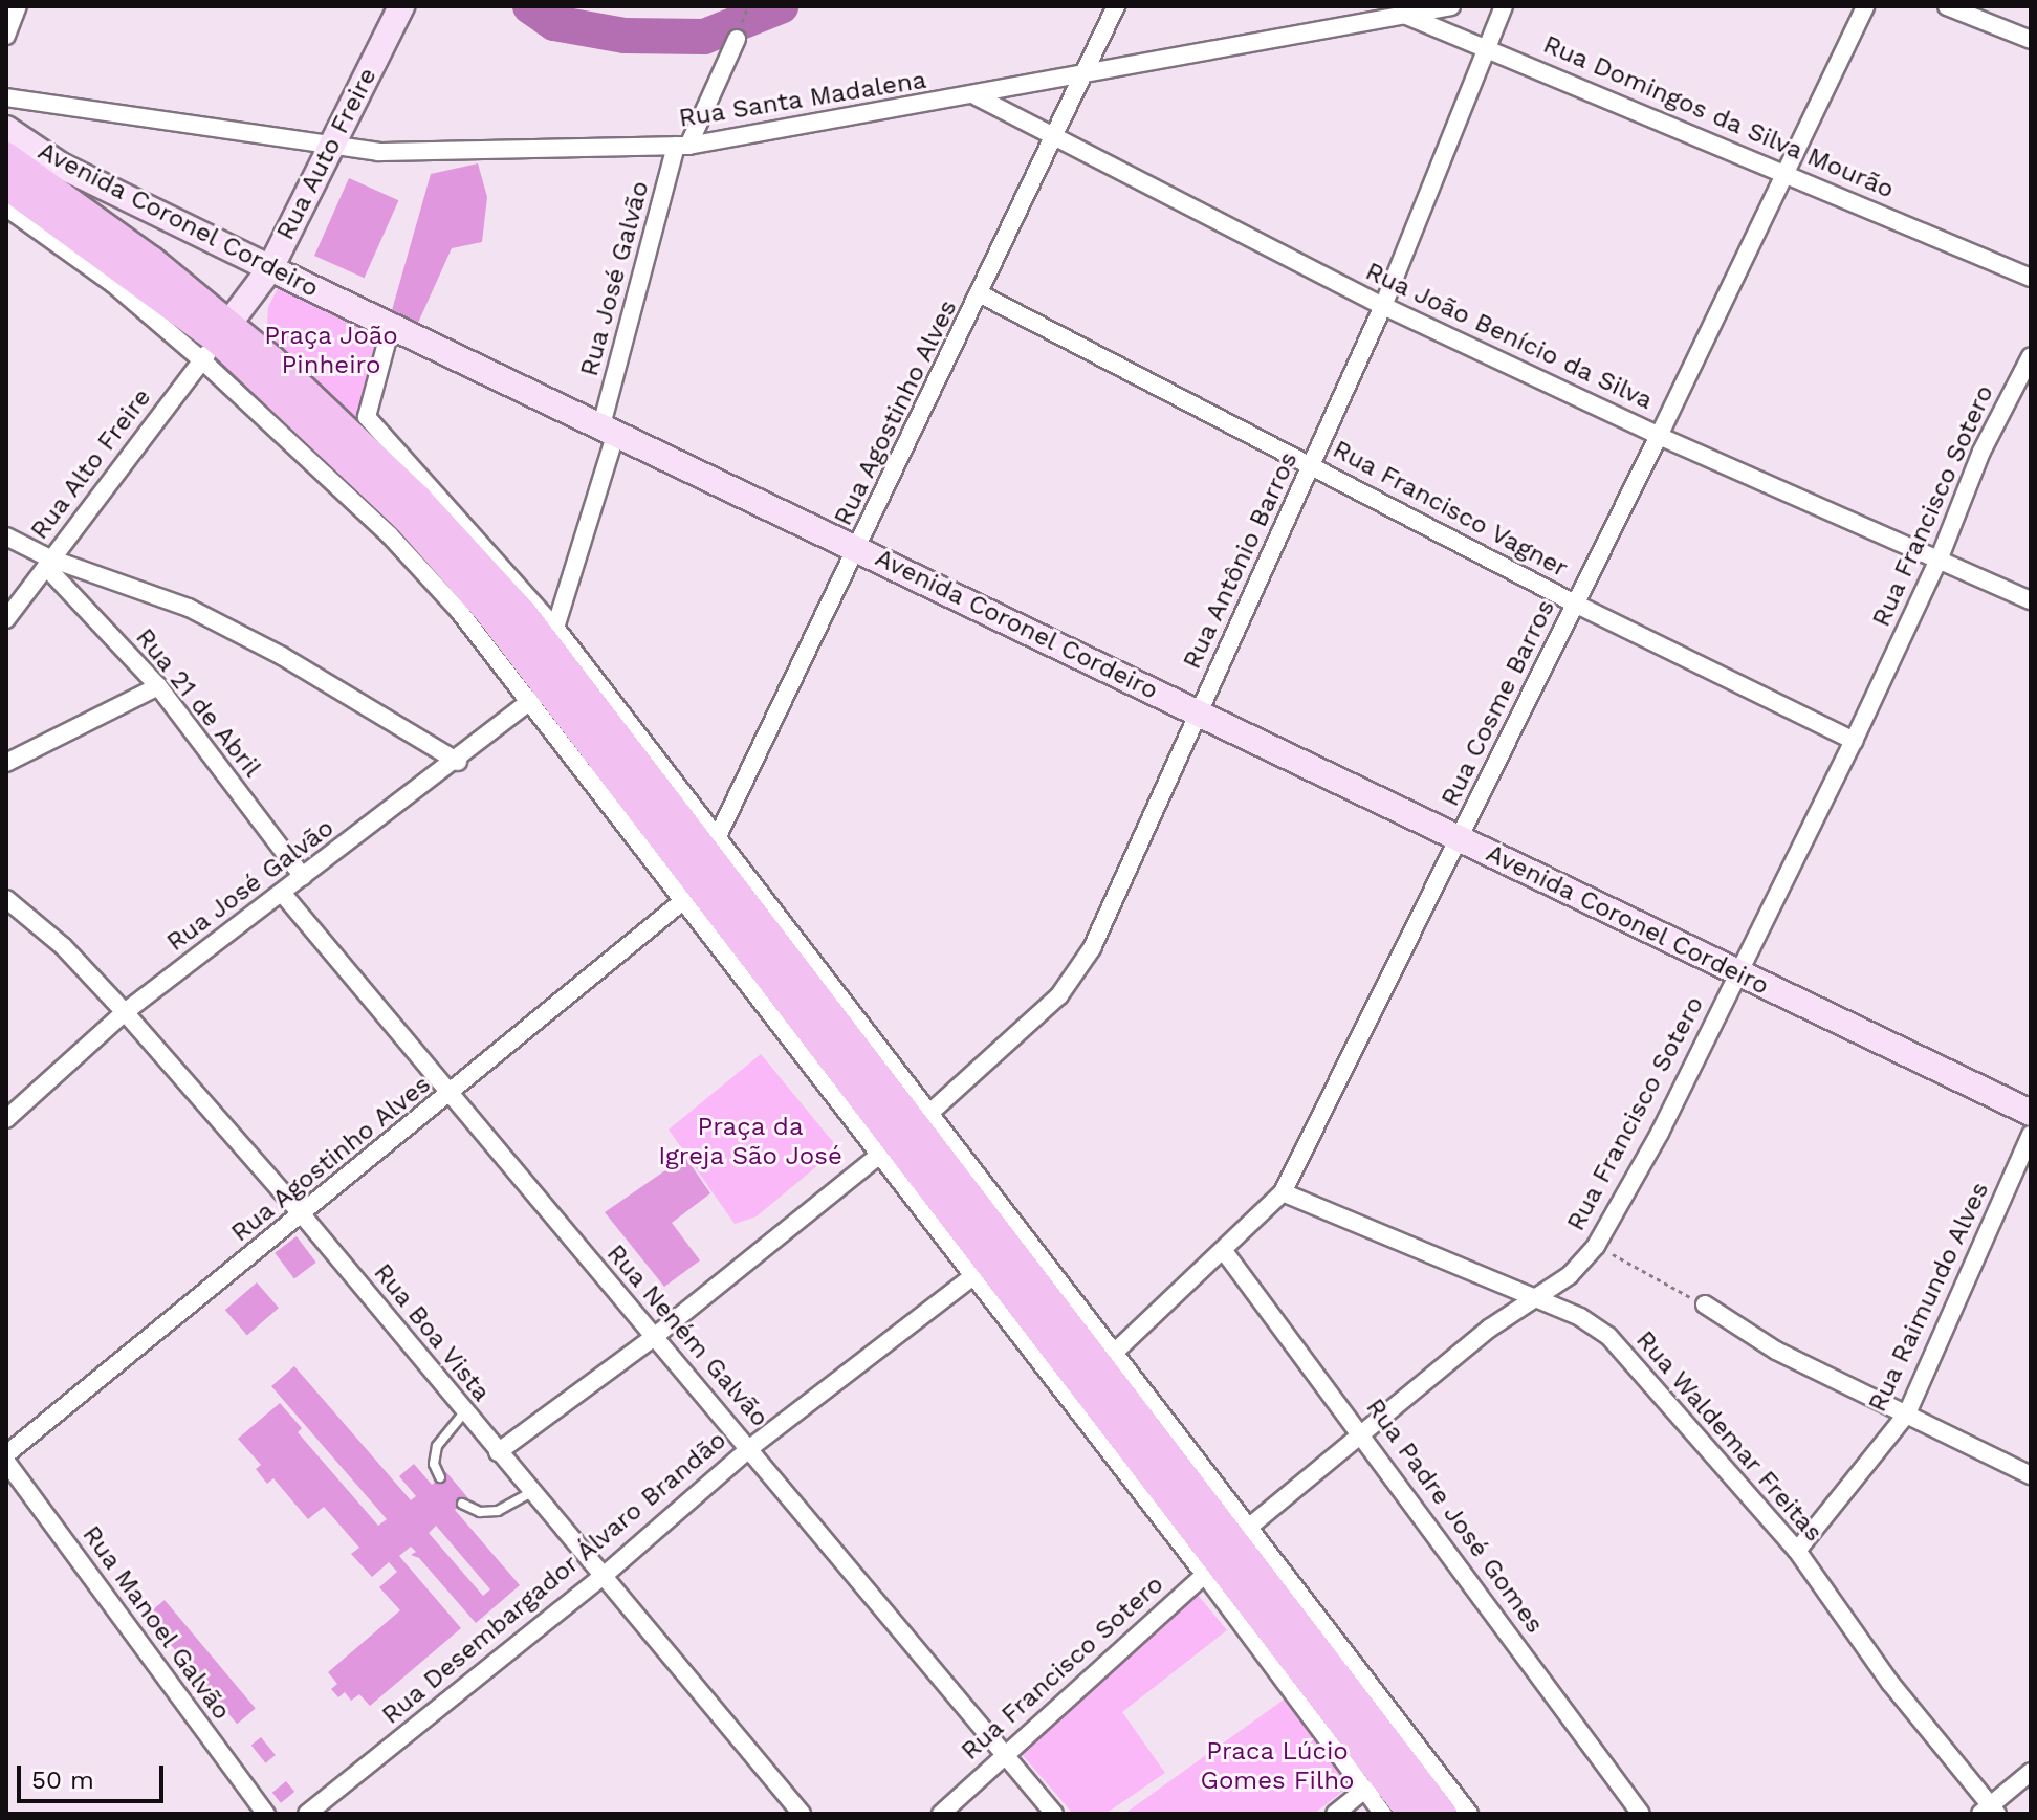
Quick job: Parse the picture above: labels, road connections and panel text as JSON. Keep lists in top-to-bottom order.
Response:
{
  "streets": {
    "street": [
      "Rua Santa Madalena",
      "Rua Domingos da Silva Mourão",
      "Rua Auto Freire",
      "Avenida Coronel Cordeiro",
      "Rua José Galvão",
      "Rua João Benício da Silva",
      "Rua Agostinho Alves",
      "Rua Alto Freire",
      "Rua Francisco Sotero",
      "Rua Francisco Vagner",
      "Rua Antônio Barros",
      "Rua 21 de Abril",
      "Rua Cosme Barros",
      "Rua Raimundo Alves",
      "Rua Boa Vista",
      "Rua Neném Galvão",
      "Rua Waldemar Freitas",
      "Rua Padre José Gomes",
      "Rua Desembargador Álvaro Brandão",
      "Rua Manoel Galvão"
    ]
  },
  "crossings": [
    ["Rua Santa Madalena", "Rua Domingos da Silva Mourão"],
    ["Rua Santa Madalena", "Rua Auto Freire"],
    ["Rua Santa Madalena", "Rua José Galvão"],
    ["Rua Santa Madalena", "Rua João Benício da Silva"],
    ["Rua Santa Madalena", "Rua Agostinho Alves"],
    ["Rua Domingos da Silva Mourão", "Rua Antônio Barros"],
    ["Rua Domingos da Silva Mourão", "Rua Cosme Barros"],
    ["Rua Auto Freire", "Avenida Coronel Cordeiro"],
    ["Rua Auto Freire", "Rua Alto Freire"],
    ["Avenida Coronel Cordeiro", "Rua José Galvão"],
    ["Avenida Coronel Cordeiro", "Rua Agostinho Alves"],
    ["Avenida Coronel Cordeiro", "Rua Francisco Sotero"],
    ["Avenida Coronel Cordeiro", "Rua Antônio Barros"],
    ["Avenida Coronel Cordeiro", "Rua Cosme Barros"],
    ["Rua José Galvão", "Rua 21 de Abril"],
    ["Rua José Galvão", "Rua Boa Vista"],
    ["Rua José Galvão", "Rua Neném Galvão"],
    ["Rua João Benício da Silva", "Rua Agostinho Alves"],
    ["Rua João Benício da Silva", "Rua Francisco Sotero"],
    ["Rua João Benício da Silva", "Rua Antônio Barros"],
    ["Rua João Benício da Silva", "Rua Cosme Barros"],
    ["Rua Agostinho Alves", "Rua Francisco Vagner"],
    ["Rua Agostinho Alves", "Rua Boa Vista"],
    ["Rua Agostinho Alves", "Rua Neném Galvão"],
    ["Rua Alto Freire", "Rua 21 de Abril"],
    ["Rua Francisco Sotero", "Rua Francisco Vagner"],
    ["Rua Francisco Sotero", "Rua Neném Galvão"],
    ["Rua Francisco Sotero", "Rua Waldemar Freitas"],
    ["Rua Francisco Sotero", "Rua Padre José Gomes"],
    ["Rua Francisco Vagner", "Rua Antônio Barros"],
    ["Rua Francisco Vagner", "Rua Cosme Barros"],
    ["Rua Cosme Barros", "Rua Waldemar Freitas"],
    ["Rua Cosme Barros", "Rua Padre José Gomes"],
    ["Rua Raimundo Alves", "Rua Waldemar Freitas"],
    ["Rua Boa Vista", "Rua Desembargador Álvaro Brandão"],
    ["Rua Neném Galvão", "Rua Desembargador Álvaro Brandão"]
  ],
  "parks": ["Praça João Pinheiro", "Praça da Igreja São José", "Praca Lúcio Gomes Filho"],
  "scale_bar": "50 m"
}
